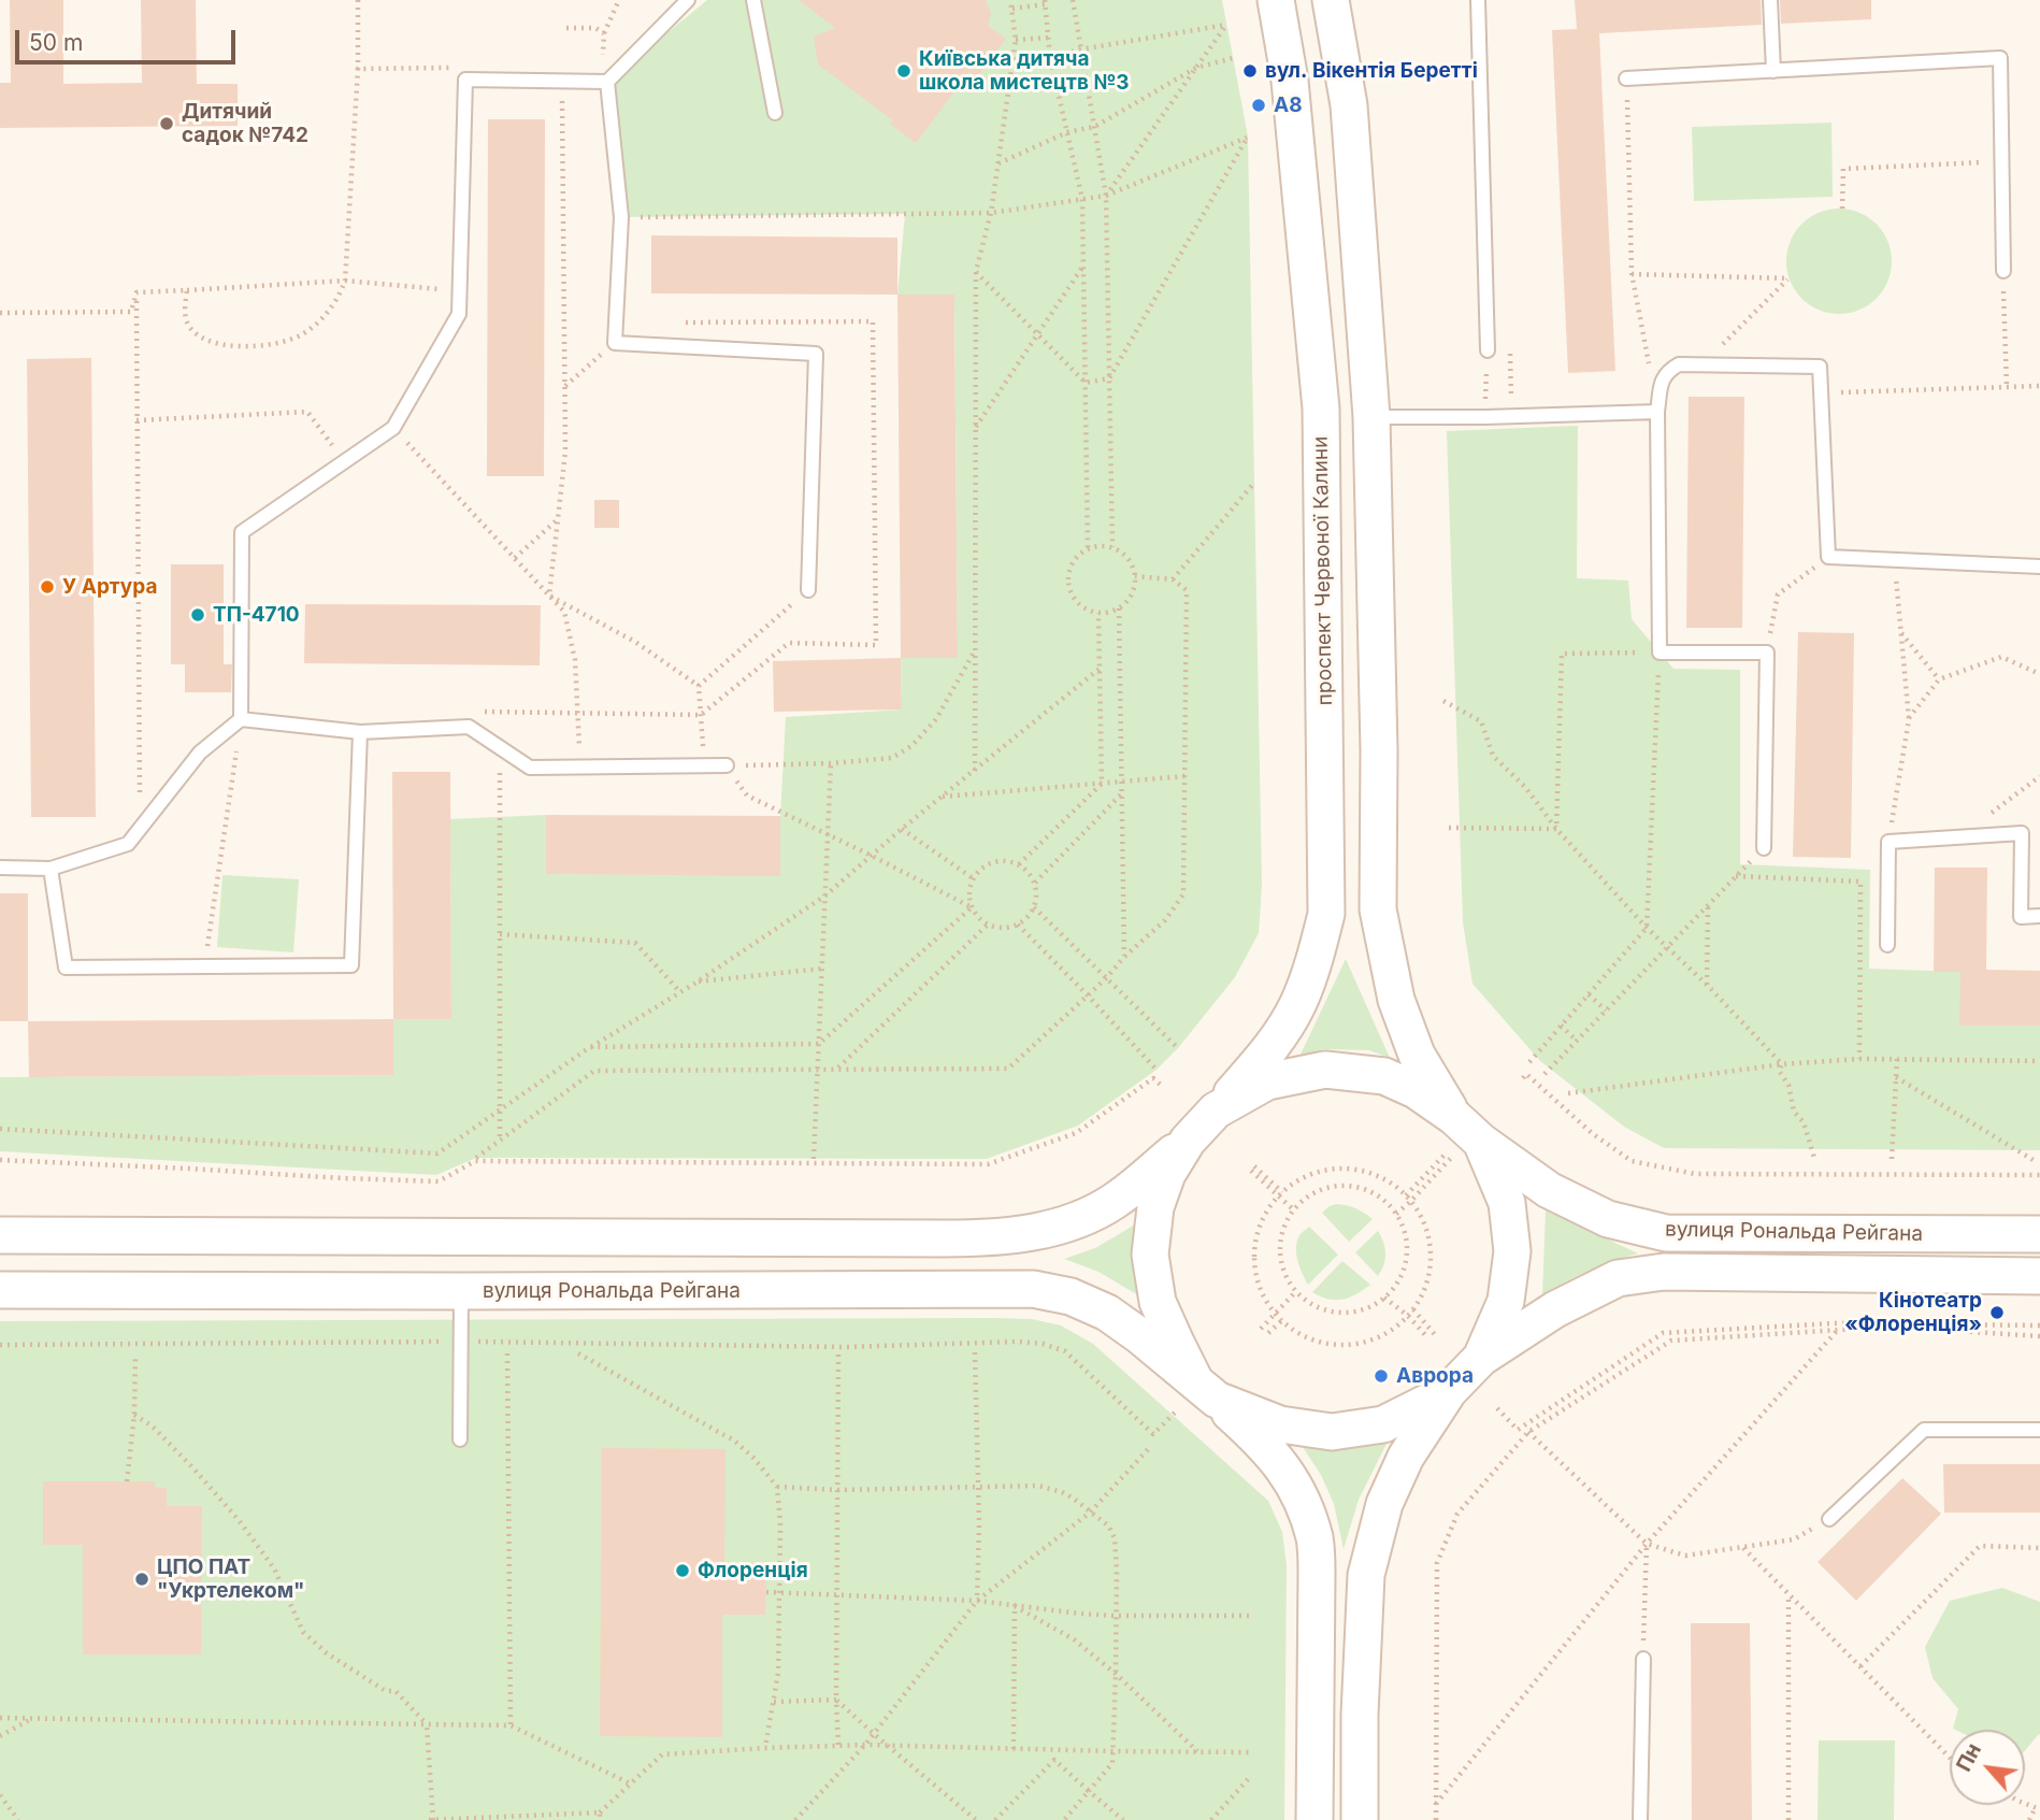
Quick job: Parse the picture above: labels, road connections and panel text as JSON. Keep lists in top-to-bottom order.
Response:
{
  "streets": {
    "main road": ["проспект Червоної Калини", "вулиця Рональда Рейгана"]
  },
  "crossings": [
    ["проспект Червоної Калини", "вулиця Рональда Рейгана"]
  ],
  "places": [
    "Київська дитяча школа мистецтв №3",
    "вул. Вікентія Беретті",
    "А8",
    "Дитячий садок №742",
    "У Артура",
    "ТП-4710",
    "Кінотеатр «Флоренція»",
    "Аврора",
    "Флоренція",
    "ЦПО ПАТ \"Укртелеком\""
  ],
  "scale_bar": "50 m",
  "north": "top left"
}
